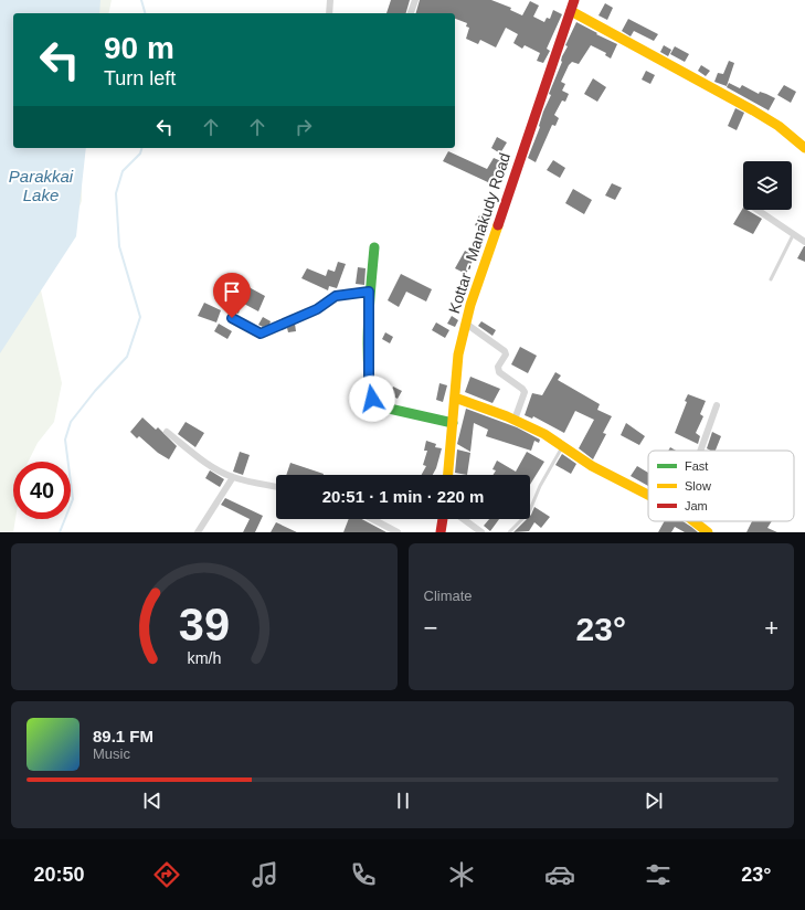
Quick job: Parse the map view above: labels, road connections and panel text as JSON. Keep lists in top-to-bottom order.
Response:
{
  "streets": {
    "street": ["Kottar - Manakudy Road"]
  },
  "water": ["Parakkai Lake"],
  "legend": ["Fast", "Slow", "Jam"],
  "page": {
    "turn": ["90 m", "Turn left"],
    "limit": "40",
    "trip": "20:51 · 1 min · 220 m",
    "tile": "Climate",
    "heat": ["−", "23°", "+"],
    "song": ["89.1 FM", "Music"],
    "tabs": ["20:50", "23°"],
    "gauge": ["39", "km/h"]
  }
}
